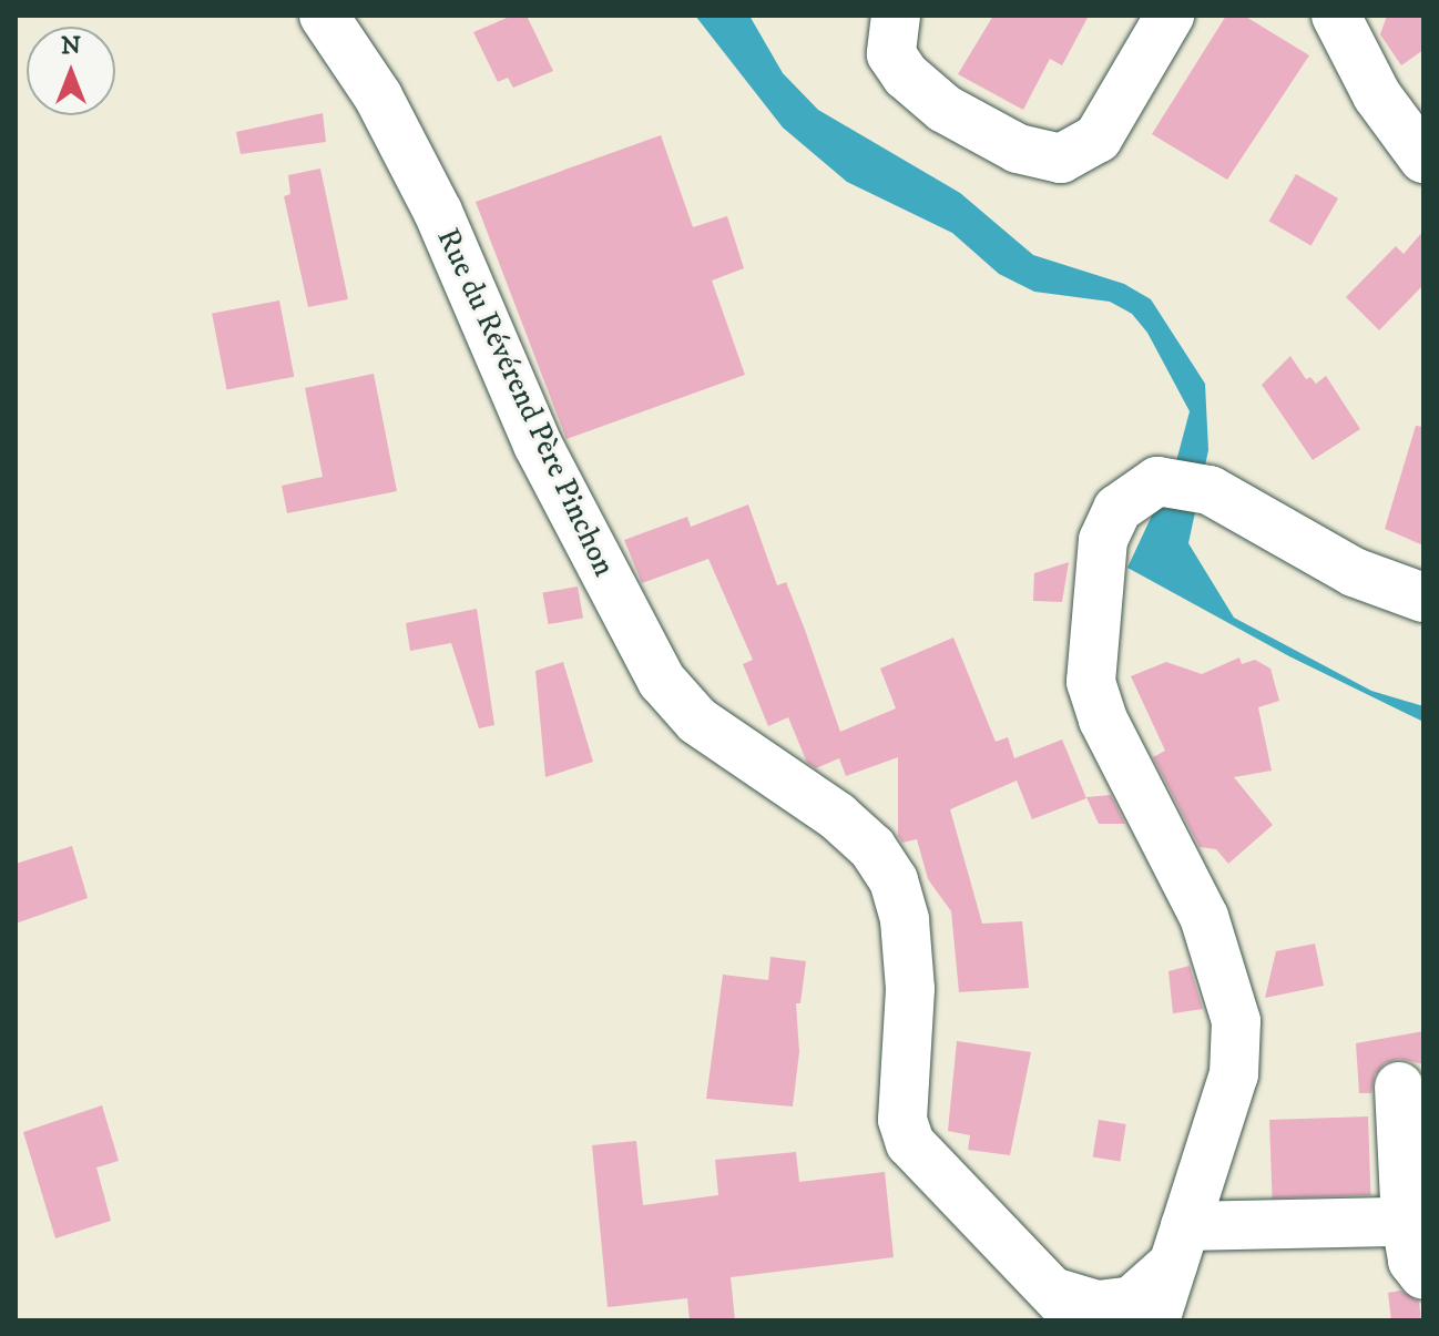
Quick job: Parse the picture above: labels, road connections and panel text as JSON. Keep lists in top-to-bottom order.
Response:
{
  "streets": {
    "street": ["Rue du Révérend Père Pinchon"]
  },
  "north": "top"
}
